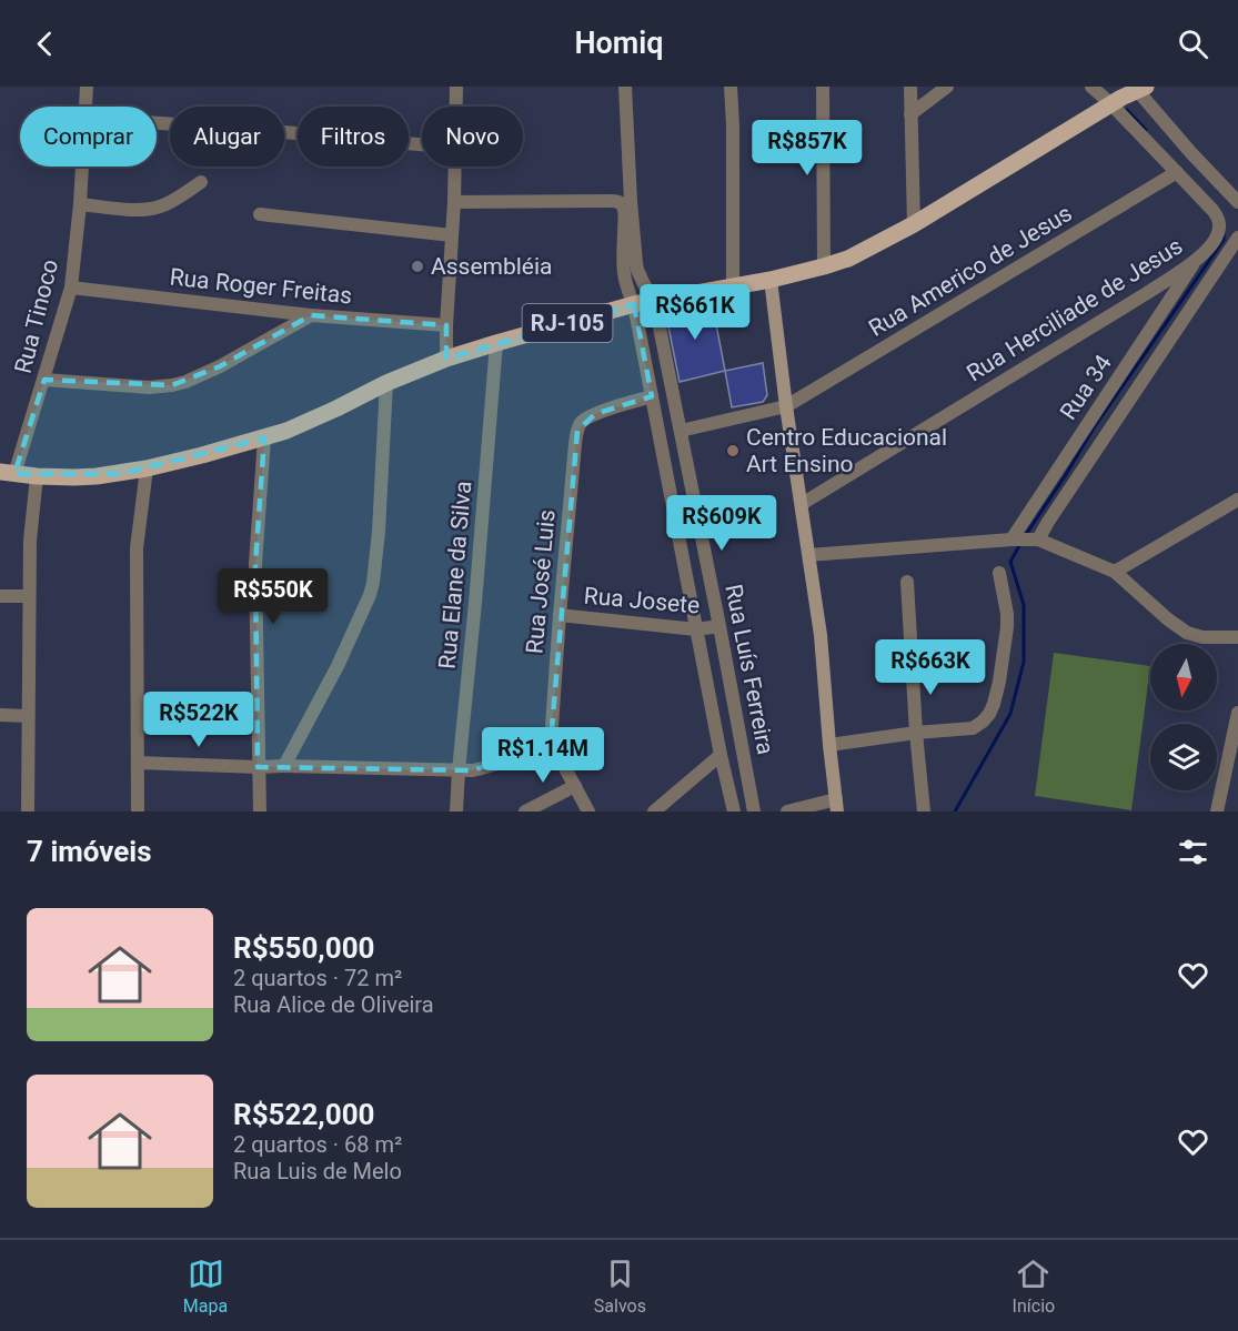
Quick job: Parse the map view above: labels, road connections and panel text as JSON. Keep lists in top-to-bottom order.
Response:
{
  "streets": {
    "main road": ["RJ-105"],
    "street": [
      "Rua Americo de Jesus",
      "Rua Roger Freitas",
      "Rua Herciliade de Jesus",
      "Rua Tinoco",
      "Rua 34",
      "Rua Elane da Silva",
      "Rua José Luis",
      "Rua Josete",
      "Rua Luís Ferreira"
    ]
  },
  "crossings": [
    ["Rua Americo de Jesus", "Rua Herciliade de Jesus"],
    ["Rua Americo de Jesus", "Rua Luís Ferreira"],
    ["Rua Roger Freitas", "Rua Tinoco"],
    ["Rua Herciliade de Jesus", "RJ-105"],
    ["Rua Herciliade de Jesus", "Rua 34"],
    ["Rua Tinoco", "RJ-105"],
    ["RJ-105", "Rua Elane da Silva"],
    ["RJ-105", "Rua Luís Ferreira"],
    ["Rua José Luis", "Rua Josete"],
    ["Rua José Luis", "Rua Luís Ferreira"],
    ["Rua Josete", "Rua Luís Ferreira"]
  ],
  "places": ["Assembléia", "Centro Educacional Art Ensino"],
  "north": "bottom",
  "page": {
    "header": "Homiq",
    "chip": [
      "Comprar",
      "Alugar",
      "Filtros",
      "Novo"
    ],
    "price": [
      "R$857K",
      "R$661K",
      "R$609K",
      "R$550K",
      "R$663K",
      "R$522K",
      "R$1.14M"
    ],
    "heading": "7 imóveis",
    "list": [
      {
        "name": "R$550,000",
        "note": "2 quartos · 72 m² · Rua Alice de Oliveira"
      },
      {
        "name": "R$522,000",
        "note": "2 quartos · 68 m² · Rua Luis de Melo"
      }
    ],
    "tabs": ["Mapa", "Salvos", "Início"]
  }
}
